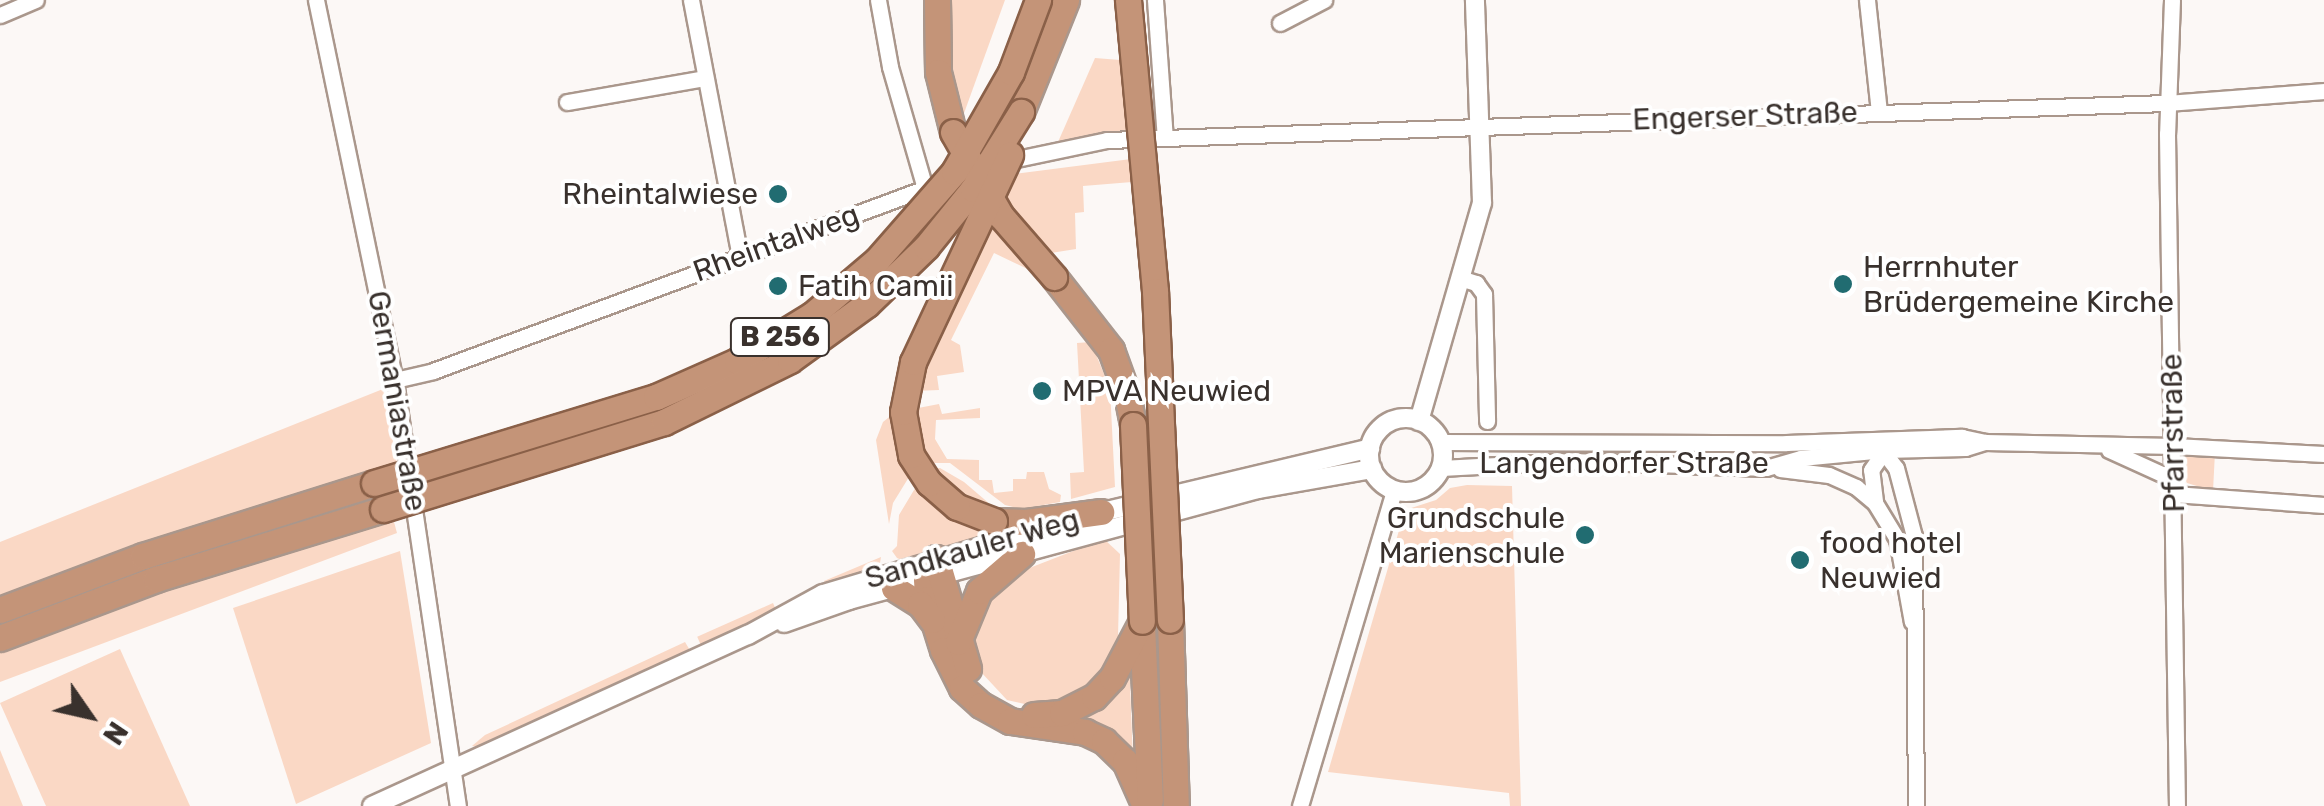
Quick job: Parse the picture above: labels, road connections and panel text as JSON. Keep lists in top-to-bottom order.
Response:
{
  "streets": {
    "highway": ["B 256"],
    "street": [
      "Engerser Straße",
      "Rheintalweg",
      "Germaniastraße",
      "Pfarrstraße",
      "Langendorfer Straße",
      "Sandkauler Weg"
    ]
  },
  "crossings": [
    ["Engerser Straße", "Rheintalweg"],
    ["Engerser Straße", "Pfarrstraße"],
    ["Rheintalweg", "Germaniastraße"],
    ["Germaniastraße", "Sandkauler Weg"],
    ["Pfarrstraße", "Langendorfer Straße"],
    ["Langendorfer Straße", "Sandkauler Weg"]
  ],
  "places": [
    "Rheintalwiese",
    "Herrnhuter Brüdergemeine Kirche",
    "Fatih Camii",
    "MPVA Neuwied",
    "Grundschule Marienschule",
    "food hotel Neuwied"
  ],
  "north": "bottom right"
}
